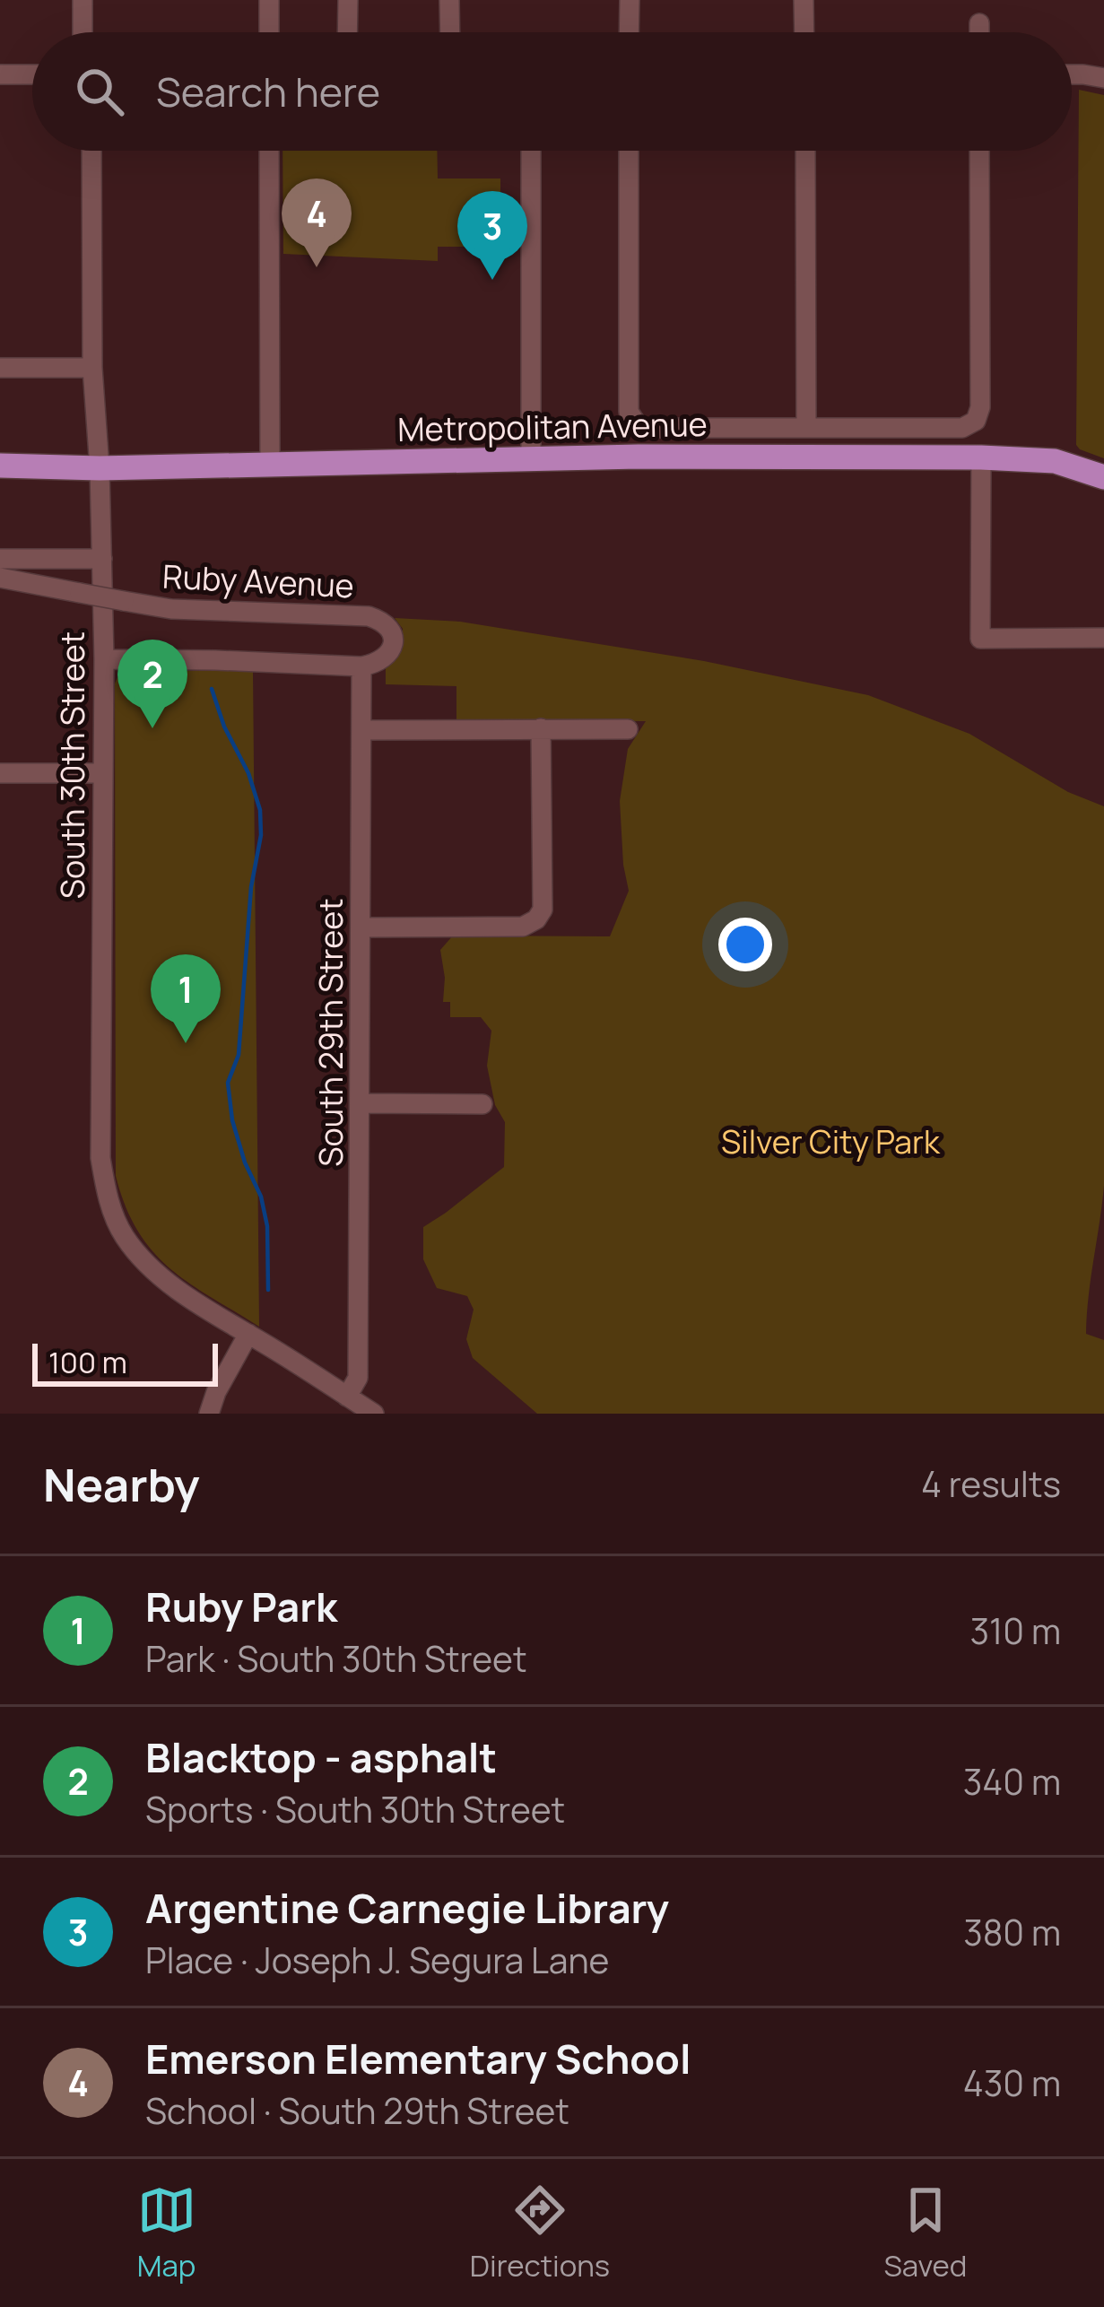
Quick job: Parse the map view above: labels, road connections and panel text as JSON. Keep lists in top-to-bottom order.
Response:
{
  "streets": {
    "main road": ["Metropolitan Avenue"],
    "street": ["Ruby Avenue", "South 30th Street", "South 29th Street"]
  },
  "crossings": [
    ["Metropolitan Avenue", "South 30th Street"],
    ["Ruby Avenue", "South 29th Street"],
    ["South 30th Street", "South 29th Street"]
  ],
  "parks": ["Silver City Park"],
  "scale_bar": "100 m",
  "page": {
    "search": "Search here",
    "pins": [
      "4",
      "3",
      "2",
      "1"
    ],
    "scale": "100 m",
    "heading": ["Nearby", "4 results"],
    "list": [
      {
        "mark": "1",
        "name": "Ruby Park",
        "note": "Park · South 30th Street",
        "value": "310 m"
      },
      {
        "mark": "2",
        "name": "Blacktop - asphalt",
        "note": "Sports · South 30th Street",
        "value": "340 m"
      },
      {
        "mark": "3",
        "name": "Argentine Carnegie Library",
        "note": "Place · Joseph J. Segura Lane",
        "value": "380 m"
      },
      {
        "mark": "4",
        "name": "Emerson Elementary School",
        "note": "School · South 29th Street",
        "value": "430 m"
      }
    ],
    "nav": ["Map", "Directions", "Saved"]
  }
}
